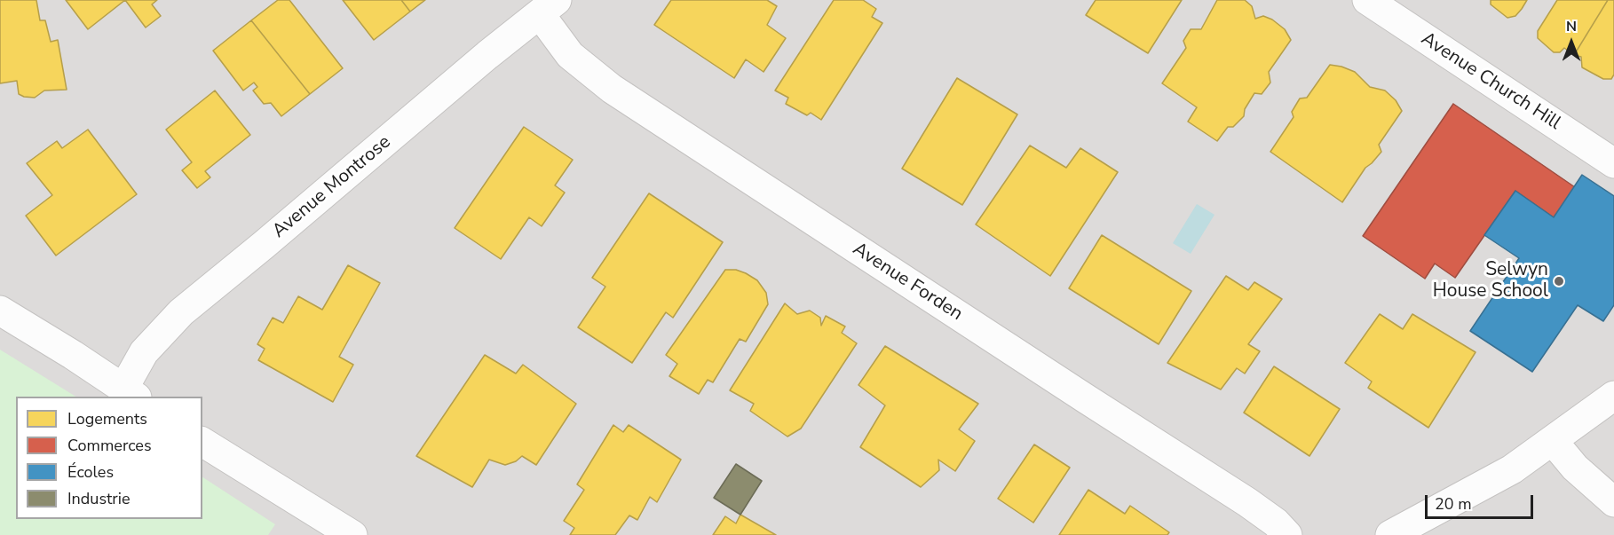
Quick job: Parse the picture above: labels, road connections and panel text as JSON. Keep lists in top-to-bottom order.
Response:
{
  "streets": {
    "street": ["Avenue Church Hill", "Avenue Montrose", "Avenue Forden"]
  },
  "crossings": [
    ["Avenue Montrose", "Avenue Forden"]
  ],
  "places": ["Selwyn House School"],
  "legend": [
    "Logements",
    "Commerces",
    "Écoles",
    "Industrie"
  ],
  "scale_bar": "20 m",
  "north": "top"
}
